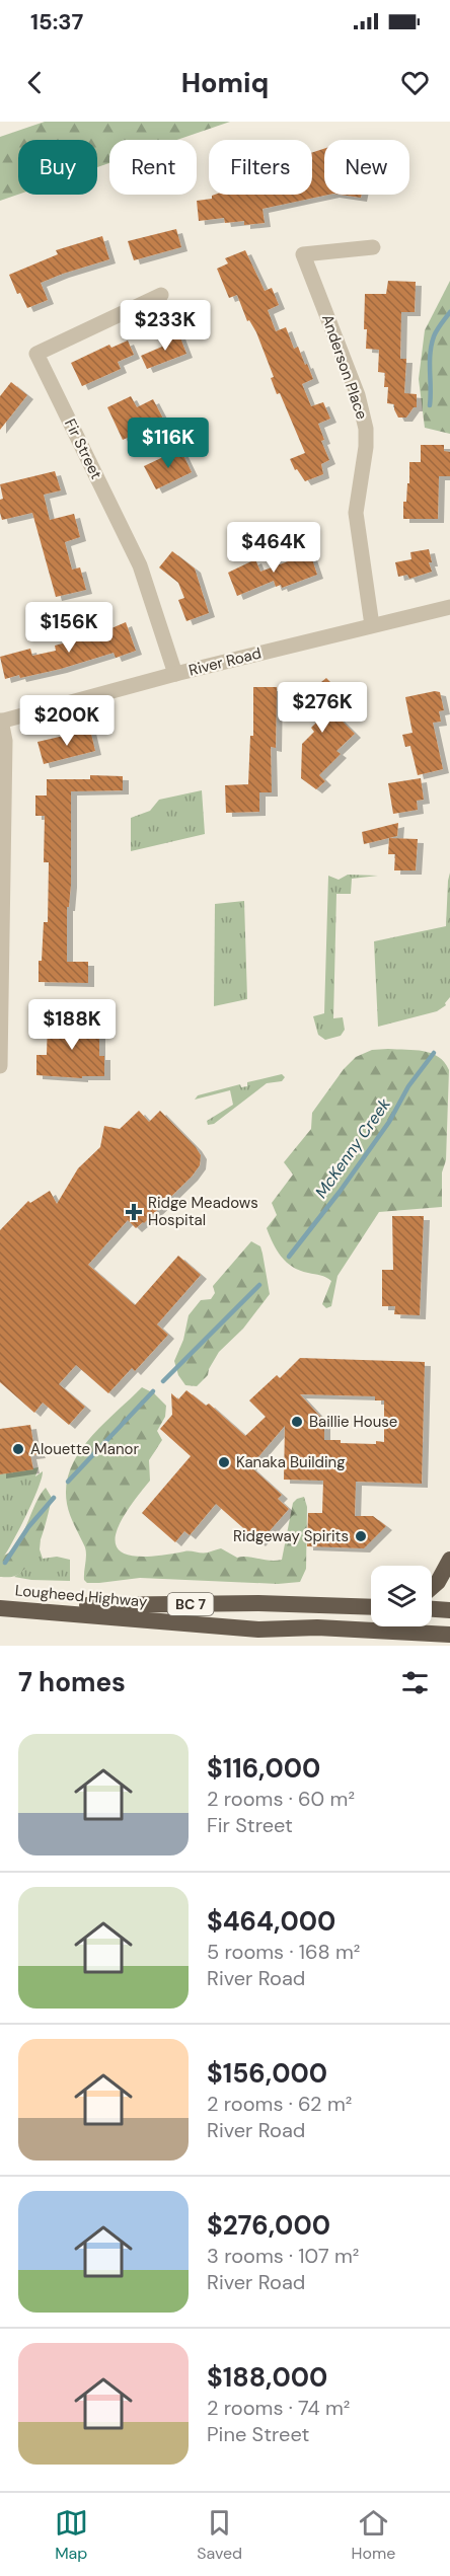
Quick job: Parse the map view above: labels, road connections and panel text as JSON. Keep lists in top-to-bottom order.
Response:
{
  "streets": {
    "highway": ["Lougheed Highway", "BC 7"],
    "street": ["Anderson Place", "Fir Street", "River Road"]
  },
  "crossings": [
    ["Anderson Place", "River Road"],
    ["Fir Street", "River Road"]
  ],
  "water": ["McKenny Creek"],
  "places": {
    "health": ["Ridge Meadows Hospital"],
    "other": [
      "Baillie House",
      "Alouette Manor",
      "Kanaka Building",
      "Ridgeway Spirits"
    ]
  },
  "page": {
    "status": "15:37",
    "header": "Homiq",
    "chip": [
      "Buy",
      "Rent",
      "Filters",
      "New"
    ],
    "price": [
      "$233K",
      "$116K",
      "$464K",
      "$156K",
      "$276K",
      "$200K",
      "$188K"
    ],
    "heading": "7 homes",
    "list": [
      {
        "name": "$116,000",
        "note": "2 rooms · 60 m² · Fir Street"
      },
      {
        "name": "$464,000",
        "note": "5 rooms · 168 m² · River Road"
      },
      {
        "name": "$156,000",
        "note": "2 rooms · 62 m² · River Road"
      },
      {
        "name": "$276,000",
        "note": "3 rooms · 107 m² · River Road"
      },
      {
        "name": "$188,000",
        "note": "2 rooms · 74 m² · Pine Street"
      }
    ],
    "tabs": ["Map", "Saved", "Home"]
  }
}
